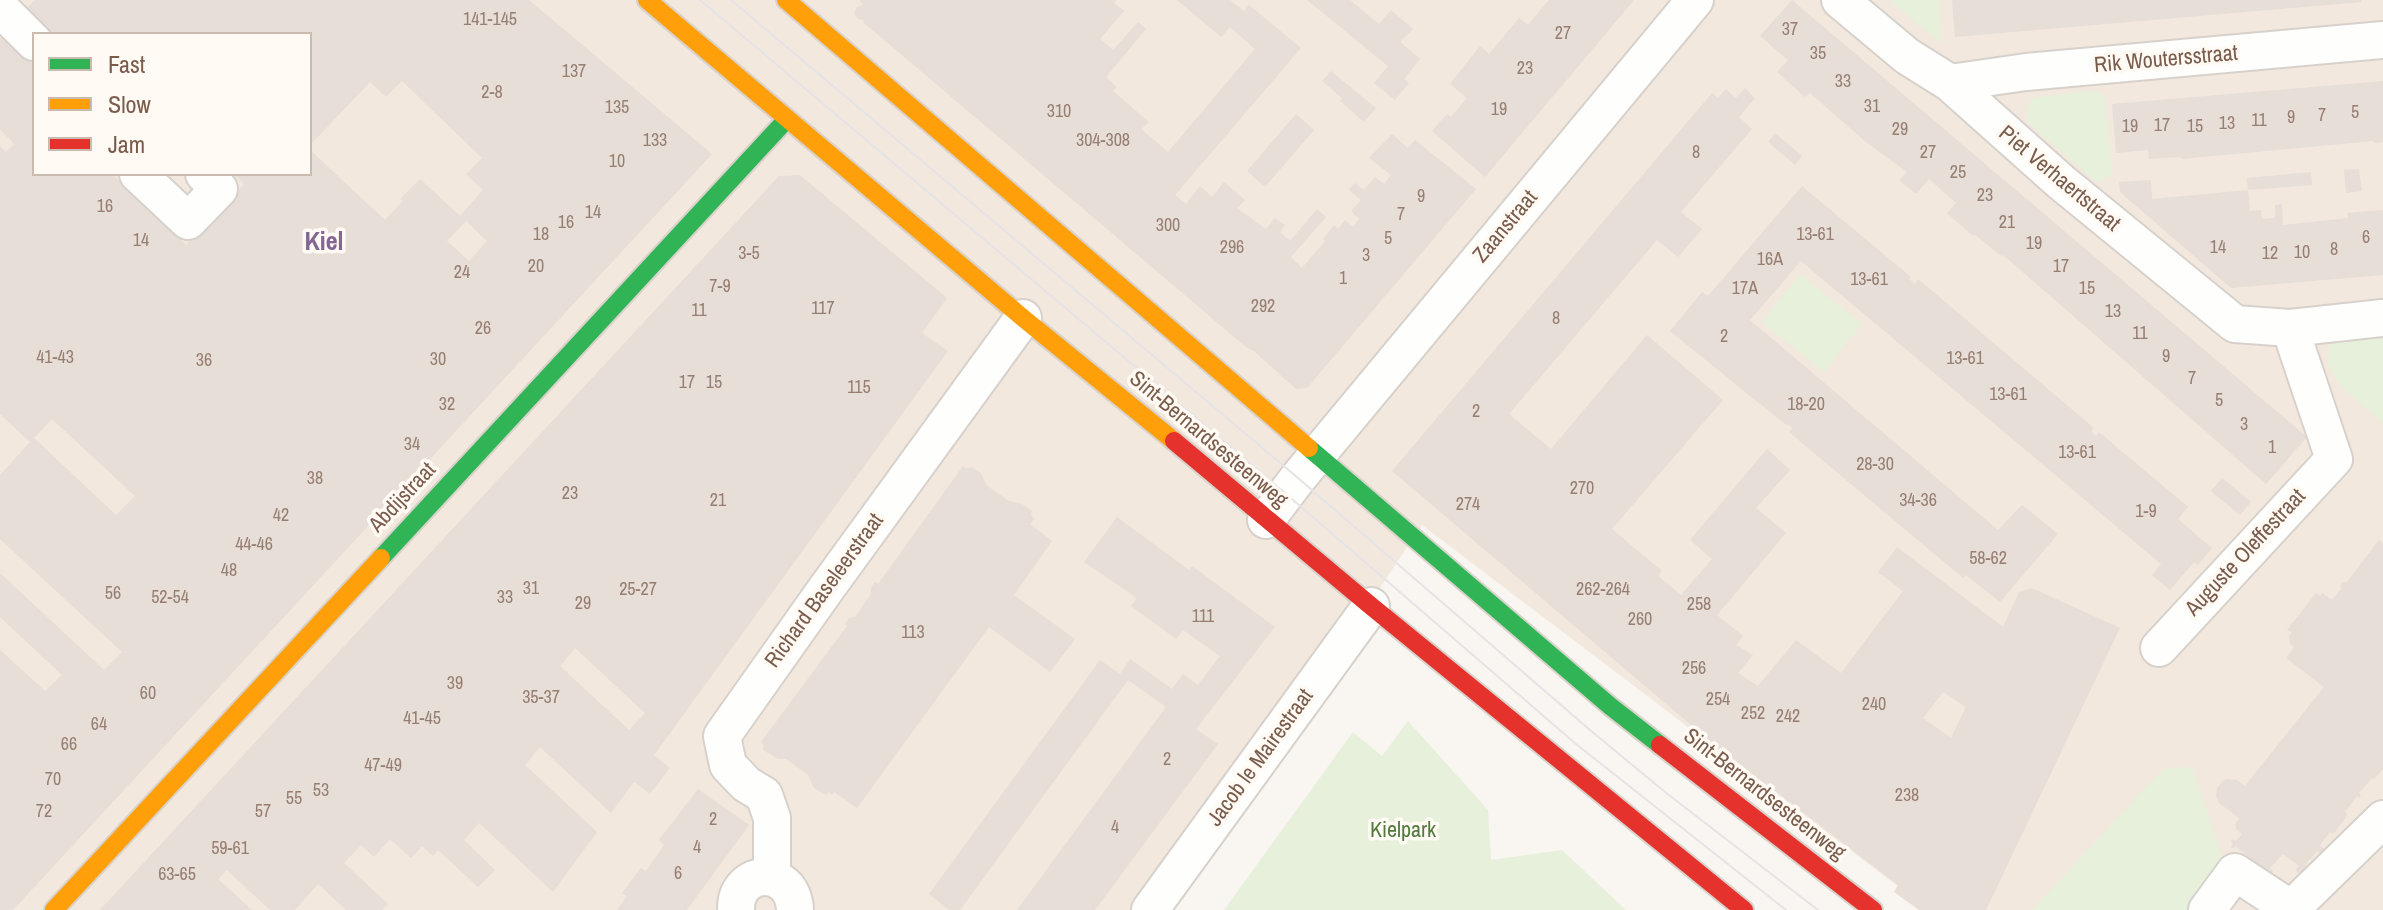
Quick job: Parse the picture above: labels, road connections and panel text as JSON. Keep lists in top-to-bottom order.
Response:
{
  "streets": {
    "street": [
      "Rik Woutersstraat",
      "Piet Verhaertstraat",
      "Zaanstraat",
      "Sint-Bernardsesteenweg",
      "Abdijstraat",
      "Auguste Oleffestraat",
      "Richard Baseleerstraat",
      "Jacob le Mairestraat"
    ]
  },
  "crossings": [
    ["Rik Woutersstraat", "Piet Verhaertstraat"],
    ["Piet Verhaertstraat", "Auguste Oleffestraat"],
    ["Zaanstraat", "Sint-Bernardsesteenweg"],
    ["Sint-Bernardsesteenweg", "Abdijstraat"],
    ["Sint-Bernardsesteenweg", "Richard Baseleerstraat"],
    ["Sint-Bernardsesteenweg", "Jacob le Mairestraat"]
  ],
  "districts": ["Kiel"],
  "parks": ["Kielpark"],
  "house_numbers": [
    "141-145",
    "37",
    "27",
    "35",
    "23",
    "137",
    "33",
    "2-8",
    "31",
    "135",
    "19",
    "310",
    "5",
    "7",
    "9",
    "11",
    "13",
    "17",
    "19",
    "15",
    "29",
    "133",
    "304-308",
    "8",
    "27",
    "10",
    "25",
    "23",
    "9",
    "16",
    "14",
    "7",
    "16",
    "21",
    "300",
    "18",
    "13-61",
    "6",
    "5",
    "14",
    "19",
    "296",
    "14",
    "8",
    "10",
    "3-5",
    "12",
    "3",
    "16A",
    "20",
    "17",
    "24",
    "1",
    "13-61",
    "7-9",
    "17A",
    "15",
    "292",
    "117",
    "11",
    "13",
    "8",
    "26",
    "11",
    "2",
    "9",
    "41-43",
    "13-61",
    "30",
    "36",
    "7",
    "17",
    "15",
    "115",
    "13-61",
    "5",
    "32",
    "18-20",
    "2",
    "3",
    "34",
    "1",
    "13-61",
    "28-30",
    "38",
    "270",
    "23",
    "21",
    "34-36",
    "274",
    "1-9",
    "42",
    "44-46",
    "58-62",
    "48",
    "31",
    "25-27",
    "262-264",
    "56",
    "52-54",
    "33",
    "29",
    "258",
    "111",
    "260",
    "113",
    "256",
    "39",
    "60",
    "35-37",
    "254",
    "240",
    "252",
    "242",
    "41-45",
    "64",
    "66",
    "2",
    "47-49",
    "70",
    "53",
    "238",
    "55",
    "72",
    "57",
    "2",
    "4",
    "4",
    "59-61",
    "6",
    "63-65"
  ],
  "legend": ["Fast", "Slow", "Jam"]
}
